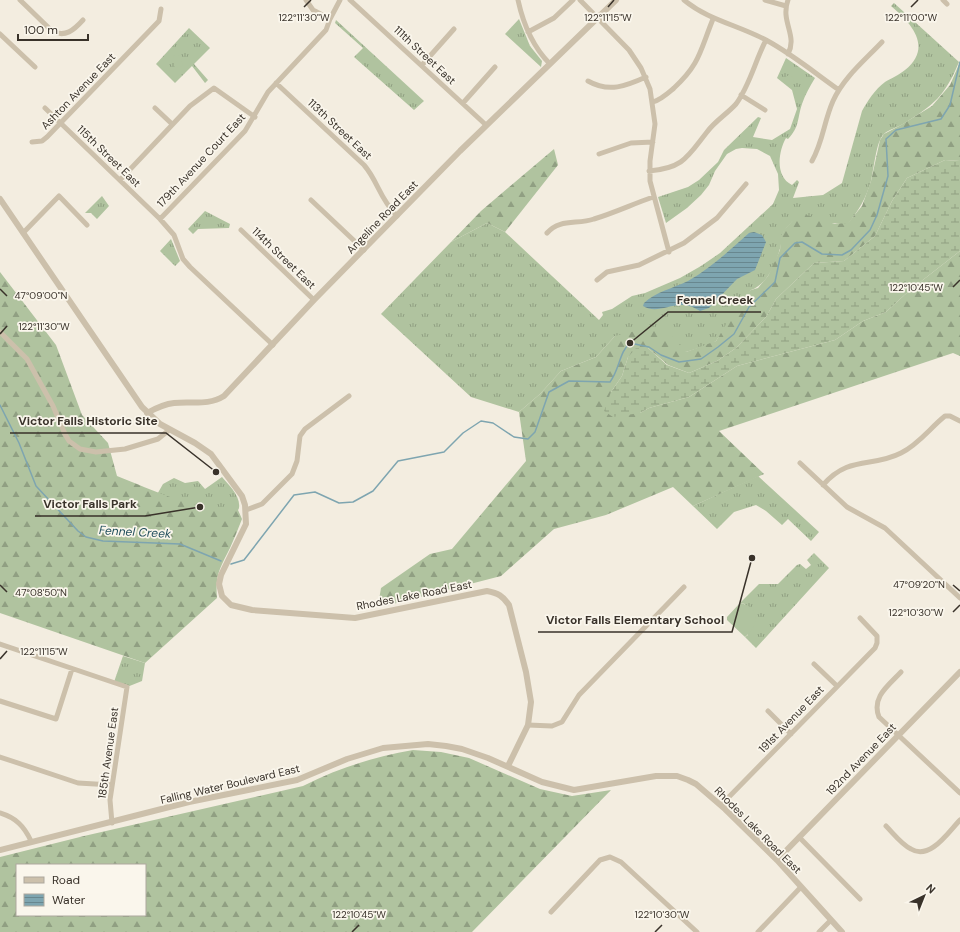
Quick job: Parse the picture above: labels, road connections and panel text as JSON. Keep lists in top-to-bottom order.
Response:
{
  "streets": {
    "street": [
      "111th Street East",
      "Ashton Avenue East",
      "113th Street East",
      "115th Street East",
      "179th Avenue Court East",
      "Angeline Road East",
      "114th Street East",
      "Rhodes Lake Road East",
      "191st Avenue East",
      "185th Avenue East",
      "192nd Avenue East",
      "Falling Water Boulevard East"
    ]
  },
  "crossings": [
    ["111th Street East", "Angeline Road East"],
    ["Ashton Avenue East", "115th Street East"],
    ["113th Street East", "179th Avenue Court East"],
    ["113th Street East", "Angeline Road East"],
    ["115th Street East", "179th Avenue Court East"],
    ["115th Street East", "Angeline Road East"],
    ["Angeline Road East", "114th Street East"],
    ["Angeline Road East", "Rhodes Lake Road East"],
    ["Rhodes Lake Road East", "191st Avenue East"],
    ["Rhodes Lake Road East", "192nd Avenue East"],
    ["Rhodes Lake Road East", "Falling Water Boulevard East"],
    ["185th Avenue East", "Falling Water Boulevard East"]
  ],
  "water": ["Fennel Creek"],
  "places": [
    "Fennel Creek",
    "Victor Falls Historic Site",
    "Victor Falls Park",
    "Victor Falls Elementary School"
  ],
  "legend": ["Road", "Water"],
  "scale_bar": "100 m",
  "north": "top right",
  "coordinates": [
    "122°11'30\"W",
    "122°11'15\"W",
    "122°11'00\"W",
    "122°10'45\"W",
    "47°09'00\"N",
    "47°09'20\"N",
    "47°08'50\"N",
    "122°10'30\"W"
  ]
}
